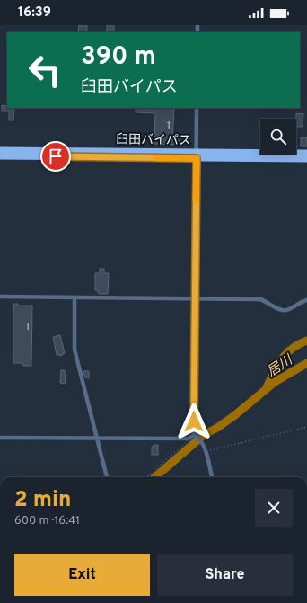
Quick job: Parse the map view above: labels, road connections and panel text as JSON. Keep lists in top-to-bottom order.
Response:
{
  "streets": {
    "highway": ["臼田バイパス"]
  },
  "water": ["居川"],
  "house_numbers": ["1", "1"],
  "page": {
    "status": "16:39",
    "turn": ["390 m", "臼田バイパス"],
    "heading": ["2 min", "600 m · 16:41"],
    "buttons": ["Exit", "Share"]
  }
}
